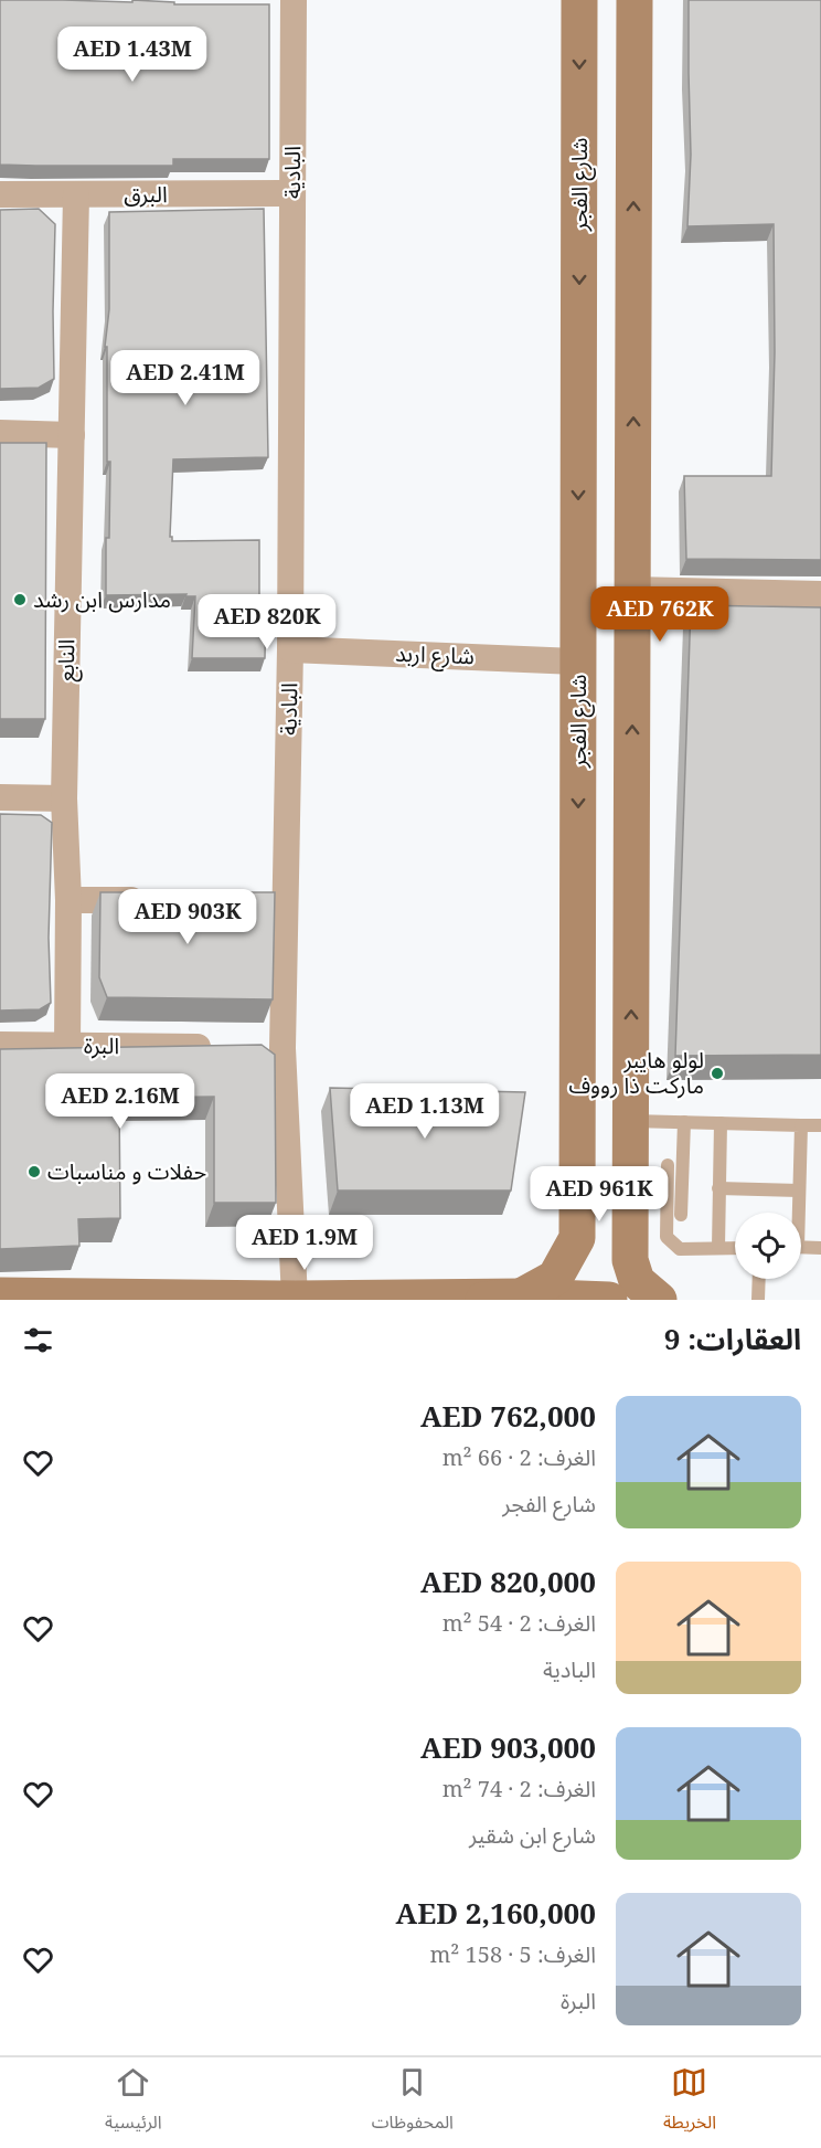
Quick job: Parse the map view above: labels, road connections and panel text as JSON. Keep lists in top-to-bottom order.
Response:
{
  "streets": {
    "street": [
      "البادية",
      "شارع الفجر",
      "البرق",
      "شارع اربد",
      "النابع",
      "البرة"
    ]
  },
  "crossings": [
    ["البادية", "البرق"],
    ["البادية", "شارع اربد"],
    ["شارع الفجر", "شارع اربد"],
    ["البرق", "النابع"],
    ["النابع", "البرة"]
  ],
  "places": ["مدارس ابن رشد", "لولو هايبر ماركت ذا رووف", "حفلات و مناسبات"],
  "page": {
    "price": [
      "AED 1.43M",
      "AED 2.41M",
      "AED 762K",
      "AED 820K",
      "AED 903K",
      "AED 2.16M",
      "AED 1.13M",
      "AED 961K",
      "AED 1.9M"
    ],
    "heading": "العقارات: 9",
    "list": [
      {
        "name": "AED 762,000",
        "note": "الغرف: 2 · 66 m² · شارع الفجر"
      },
      {
        "name": "AED 820,000",
        "note": "الغرف: 2 · 54 m² · البادية"
      },
      {
        "name": "AED 903,000",
        "note": "الغرف: 2 · 74 m² · شارع ابن شقير"
      },
      {
        "name": "AED 2,160,000",
        "note": "الغرف: 5 · 158 m² · البرة"
      }
    ],
    "tabs": ["الخريطة", "المحفوظات", "الرئيسية"]
  }
}
